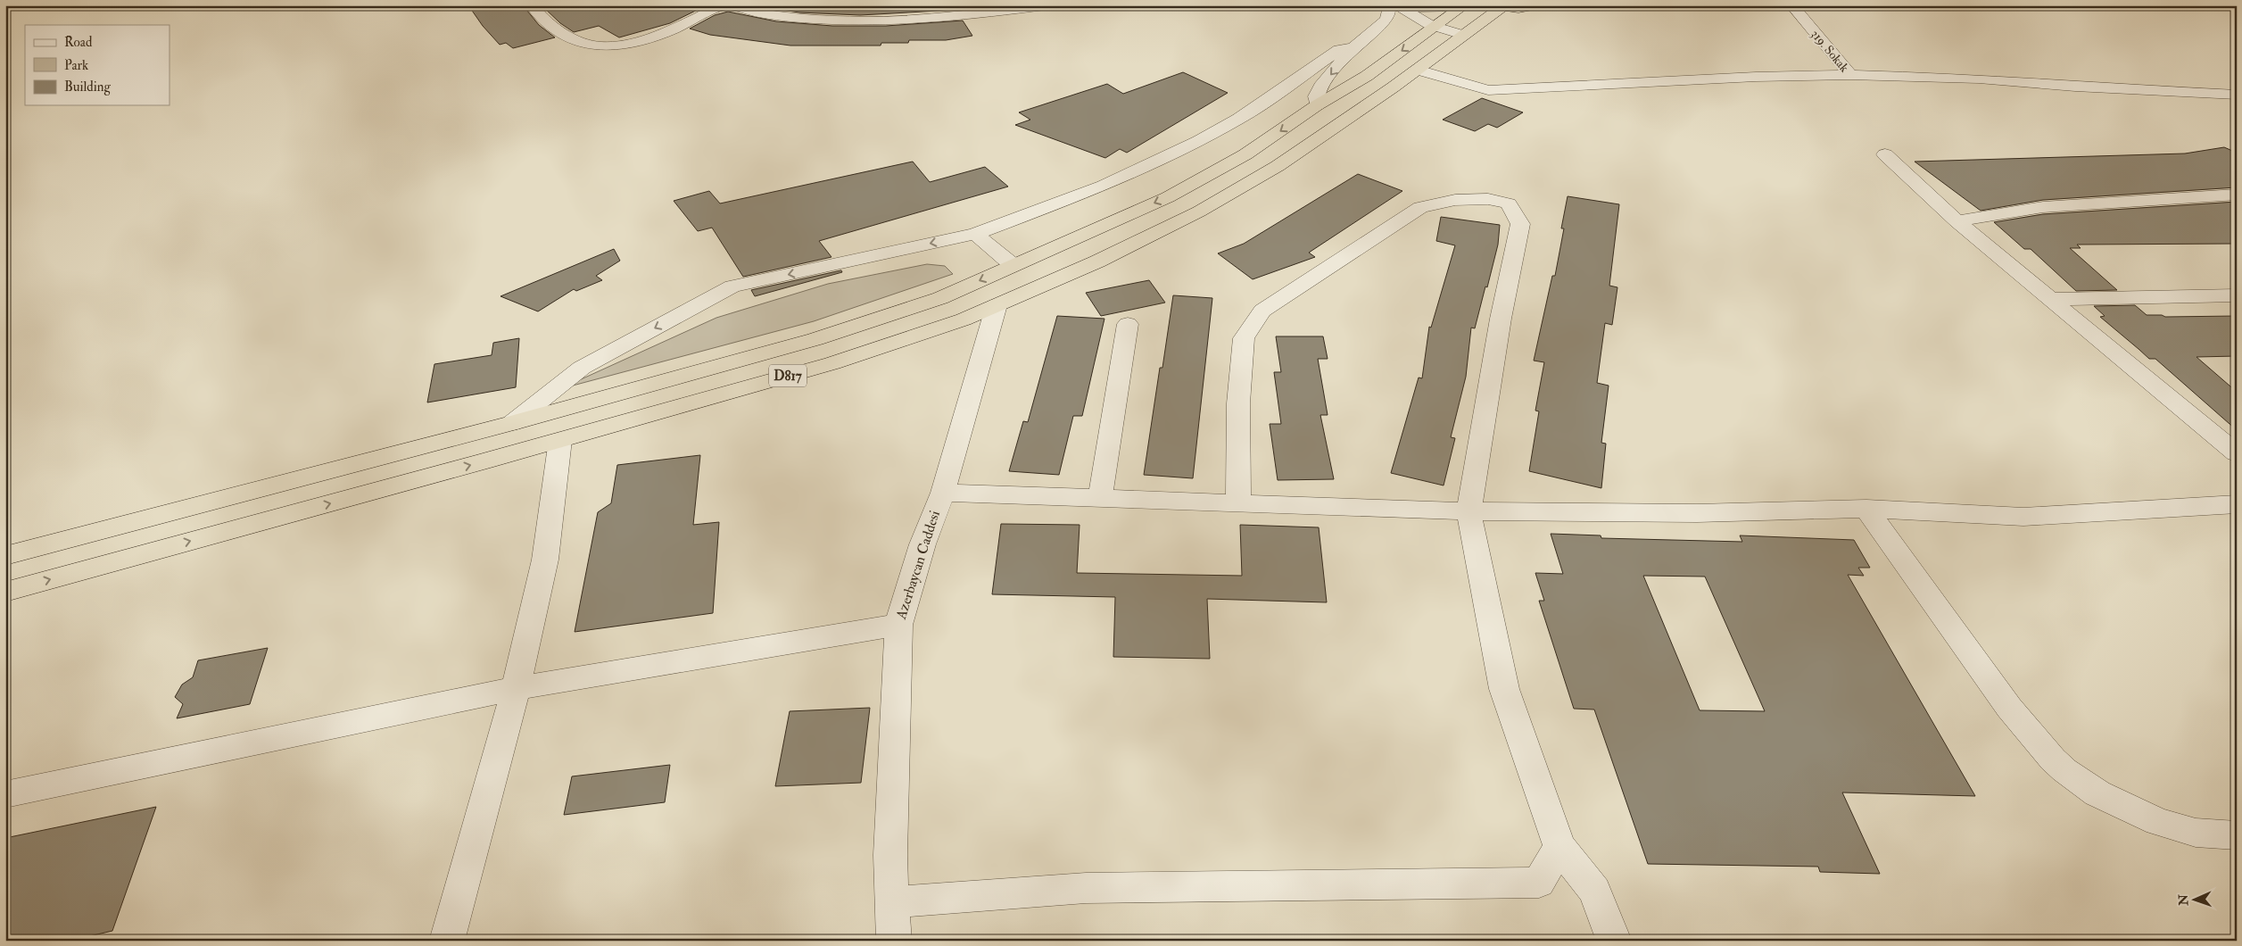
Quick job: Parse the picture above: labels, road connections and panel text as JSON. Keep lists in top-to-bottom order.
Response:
{
  "streets": {
    "highway": ["D817"],
    "street": ["319. Sokak", "Azerbaycan Caddesi"]
  },
  "crossings": [
    ["D817", "Azerbaycan Caddesi"]
  ],
  "legend": ["Road", "Park", "Building"],
  "north": "left"
}
